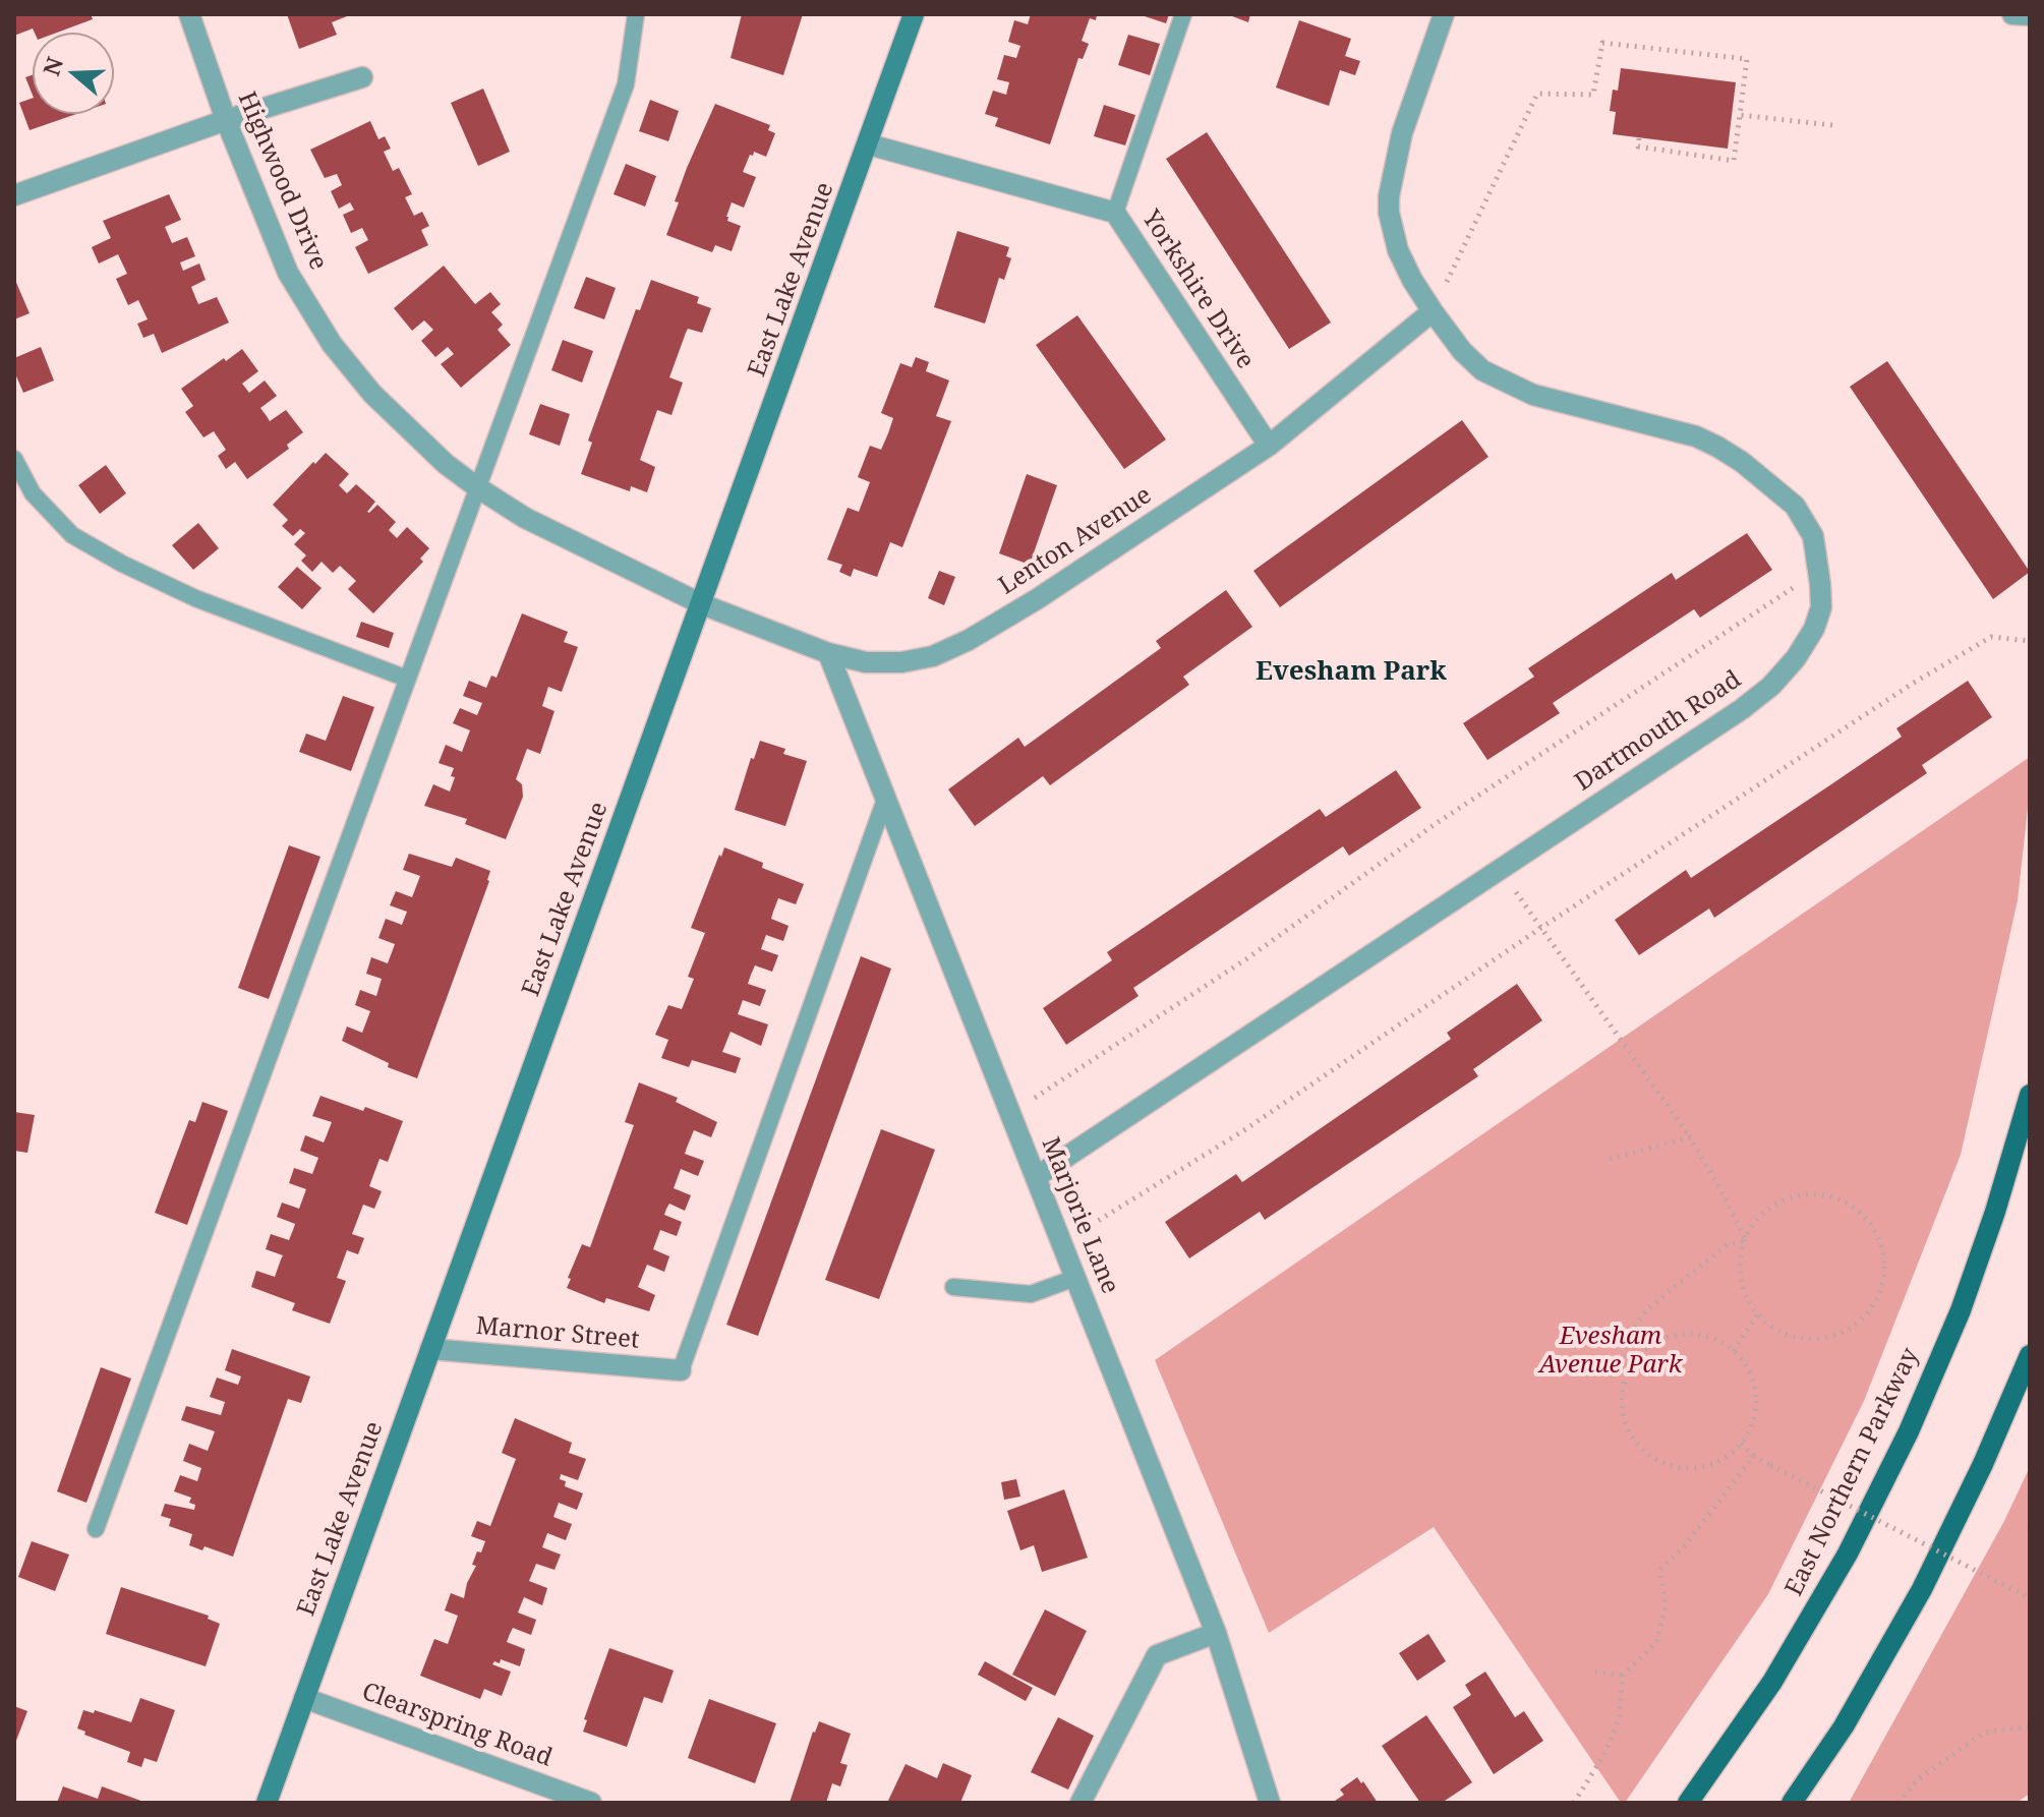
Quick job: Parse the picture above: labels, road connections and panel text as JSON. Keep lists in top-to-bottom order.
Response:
{
  "streets": {
    "main road": ["East Northern Parkway"],
    "street": [
      "Highwood Drive",
      "East Lake Avenue",
      "Yorkshire Drive",
      "Lenton Avenue",
      "Dartmouth Road",
      "Marjorie Lane",
      "Marnor Street",
      "Clearspring Road"
    ]
  },
  "crossings": [
    ["Highwood Drive", "East Lake Avenue"],
    ["Highwood Drive", "Lenton Avenue"],
    ["East Lake Avenue", "Yorkshire Drive"],
    ["East Lake Avenue", "Lenton Avenue"],
    ["East Lake Avenue", "Marnor Street"],
    ["East Lake Avenue", "Clearspring Road"],
    ["Yorkshire Drive", "Lenton Avenue"],
    ["Lenton Avenue", "Dartmouth Road"],
    ["Lenton Avenue", "Marjorie Lane"],
    ["Dartmouth Road", "Marjorie Lane"]
  ],
  "districts": ["Evesham Park"],
  "parks": ["Evesham Avenue Park"],
  "north": "left"
}
